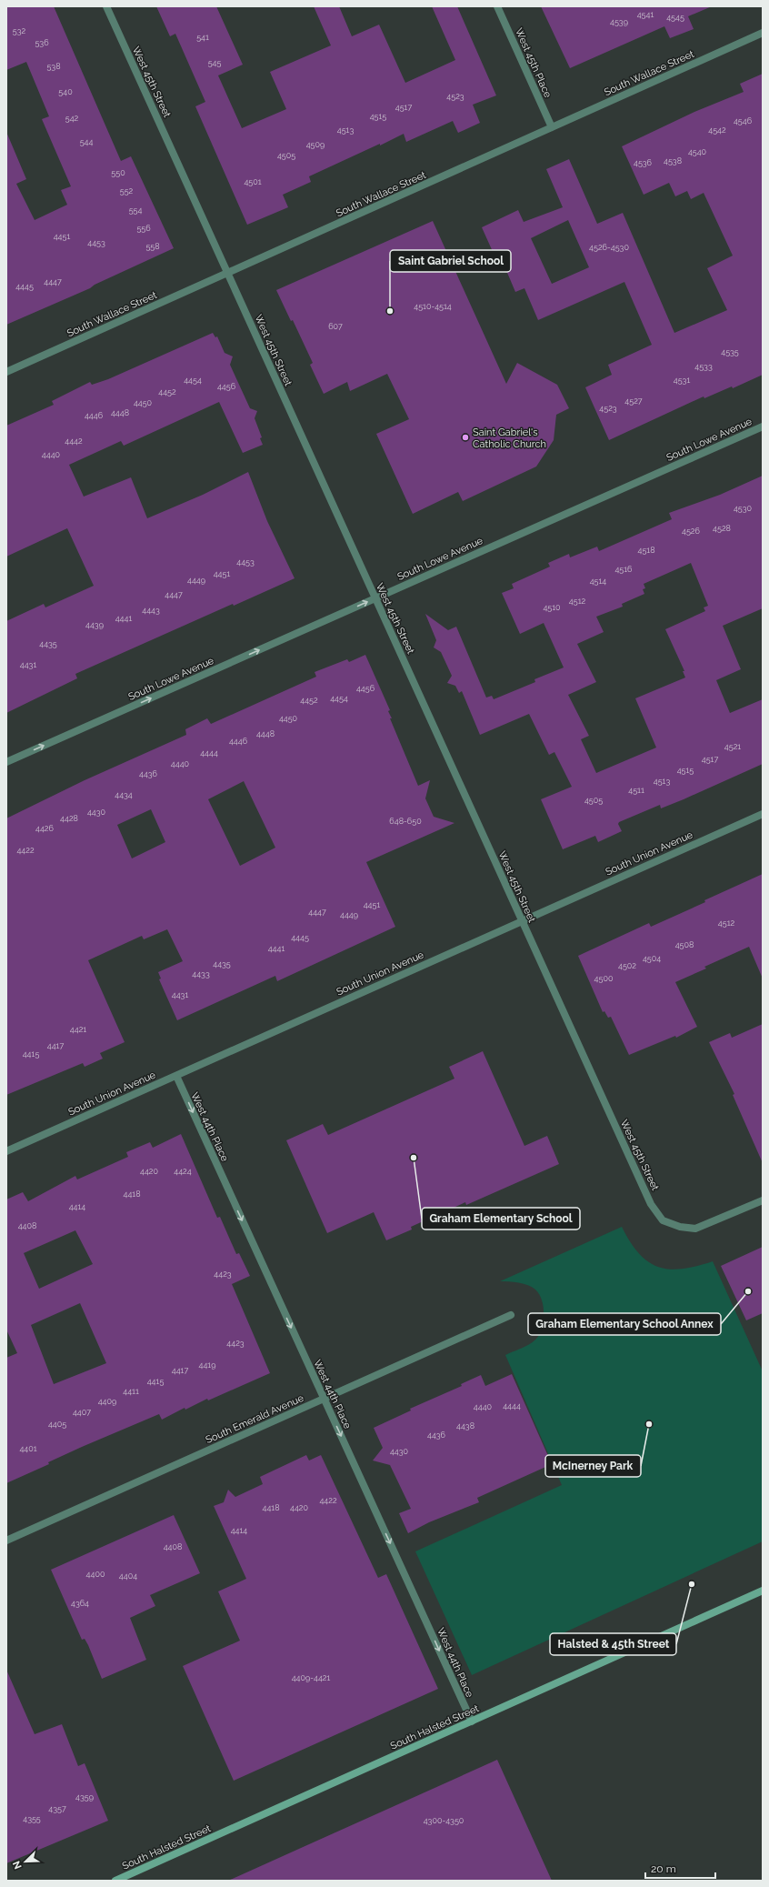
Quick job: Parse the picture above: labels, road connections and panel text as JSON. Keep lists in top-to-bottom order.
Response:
{
  "streets": {
    "main road": ["South Halsted Street"],
    "street": [
      "West 45th Place",
      "South Wallace Street",
      "West 45th Street",
      "South Lowe Avenue",
      "South Union Avenue",
      "West 44th Place",
      "South Emerald Avenue"
    ]
  },
  "crossings": [
    ["West 45th Place", "South Wallace Street"],
    ["South Wallace Street", "West 45th Street"],
    ["West 45th Street", "South Lowe Avenue"],
    ["West 45th Street", "South Union Avenue"],
    ["South Union Avenue", "West 44th Place"],
    ["West 44th Place", "South Emerald Avenue"],
    ["West 44th Place", "South Halsted Street"]
  ],
  "one_way": ["South Lowe Avenue", "West 44th Place"],
  "places": [
    "Saint Gabriel School",
    "Saint Gabriel's Catholic Church",
    "Graham Elementary School",
    "Graham Elementary School Annex",
    "McInerney Park",
    "Halsted & 45th Street"
  ],
  "house_numbers": [
    "4541",
    "4545",
    "4539",
    "532",
    "541",
    "536",
    "545",
    "538",
    "540",
    "4523",
    "4517",
    "4515",
    "542",
    "4546",
    "4513",
    "4542",
    "544",
    "4509",
    "4540",
    "4505",
    "4538",
    "4536",
    "550",
    "4501",
    "552",
    "554",
    "556",
    "4451",
    "4453",
    "558",
    "4526-4530",
    "4447",
    "4445",
    "4510-4514",
    "607",
    "4535",
    "4533",
    "4454",
    "4531",
    "4456",
    "4452",
    "4527",
    "4450",
    "4523",
    "4448",
    "4446",
    "4442",
    "4440",
    "4530",
    "4528",
    "4526",
    "4518",
    "4453",
    "4516",
    "4451",
    "4449",
    "4514",
    "4447",
    "4512",
    "4510",
    "4443",
    "4441",
    "4439",
    "4435",
    "4431",
    "4456",
    "4454",
    "4452",
    "4450",
    "4448",
    "4446",
    "4521",
    "4444",
    "4517",
    "4440",
    "4515",
    "4436",
    "4513",
    "4511",
    "4434",
    "4505",
    "4430",
    "4428",
    "648-650",
    "4426",
    "4422",
    "4451",
    "4447",
    "4449",
    "4512",
    "4445",
    "4508",
    "4441",
    "4504",
    "4435",
    "4502",
    "4433",
    "4500",
    "4431",
    "4421",
    "4417",
    "4415",
    "4420",
    "4424",
    "4418",
    "4414",
    "4408",
    "4423",
    "4423",
    "4419",
    "4417",
    "4415",
    "4411",
    "4409",
    "4444",
    "4440",
    "4407",
    "4405",
    "4438",
    "4436",
    "4401",
    "4430",
    "4422",
    "4418",
    "4420",
    "4414",
    "4408",
    "4400",
    "4404",
    "4364",
    "4409-4421",
    "4359",
    "4357",
    "4355",
    "4300-4350"
  ],
  "scale_bar": "20 m",
  "north": "bottom left"
}
